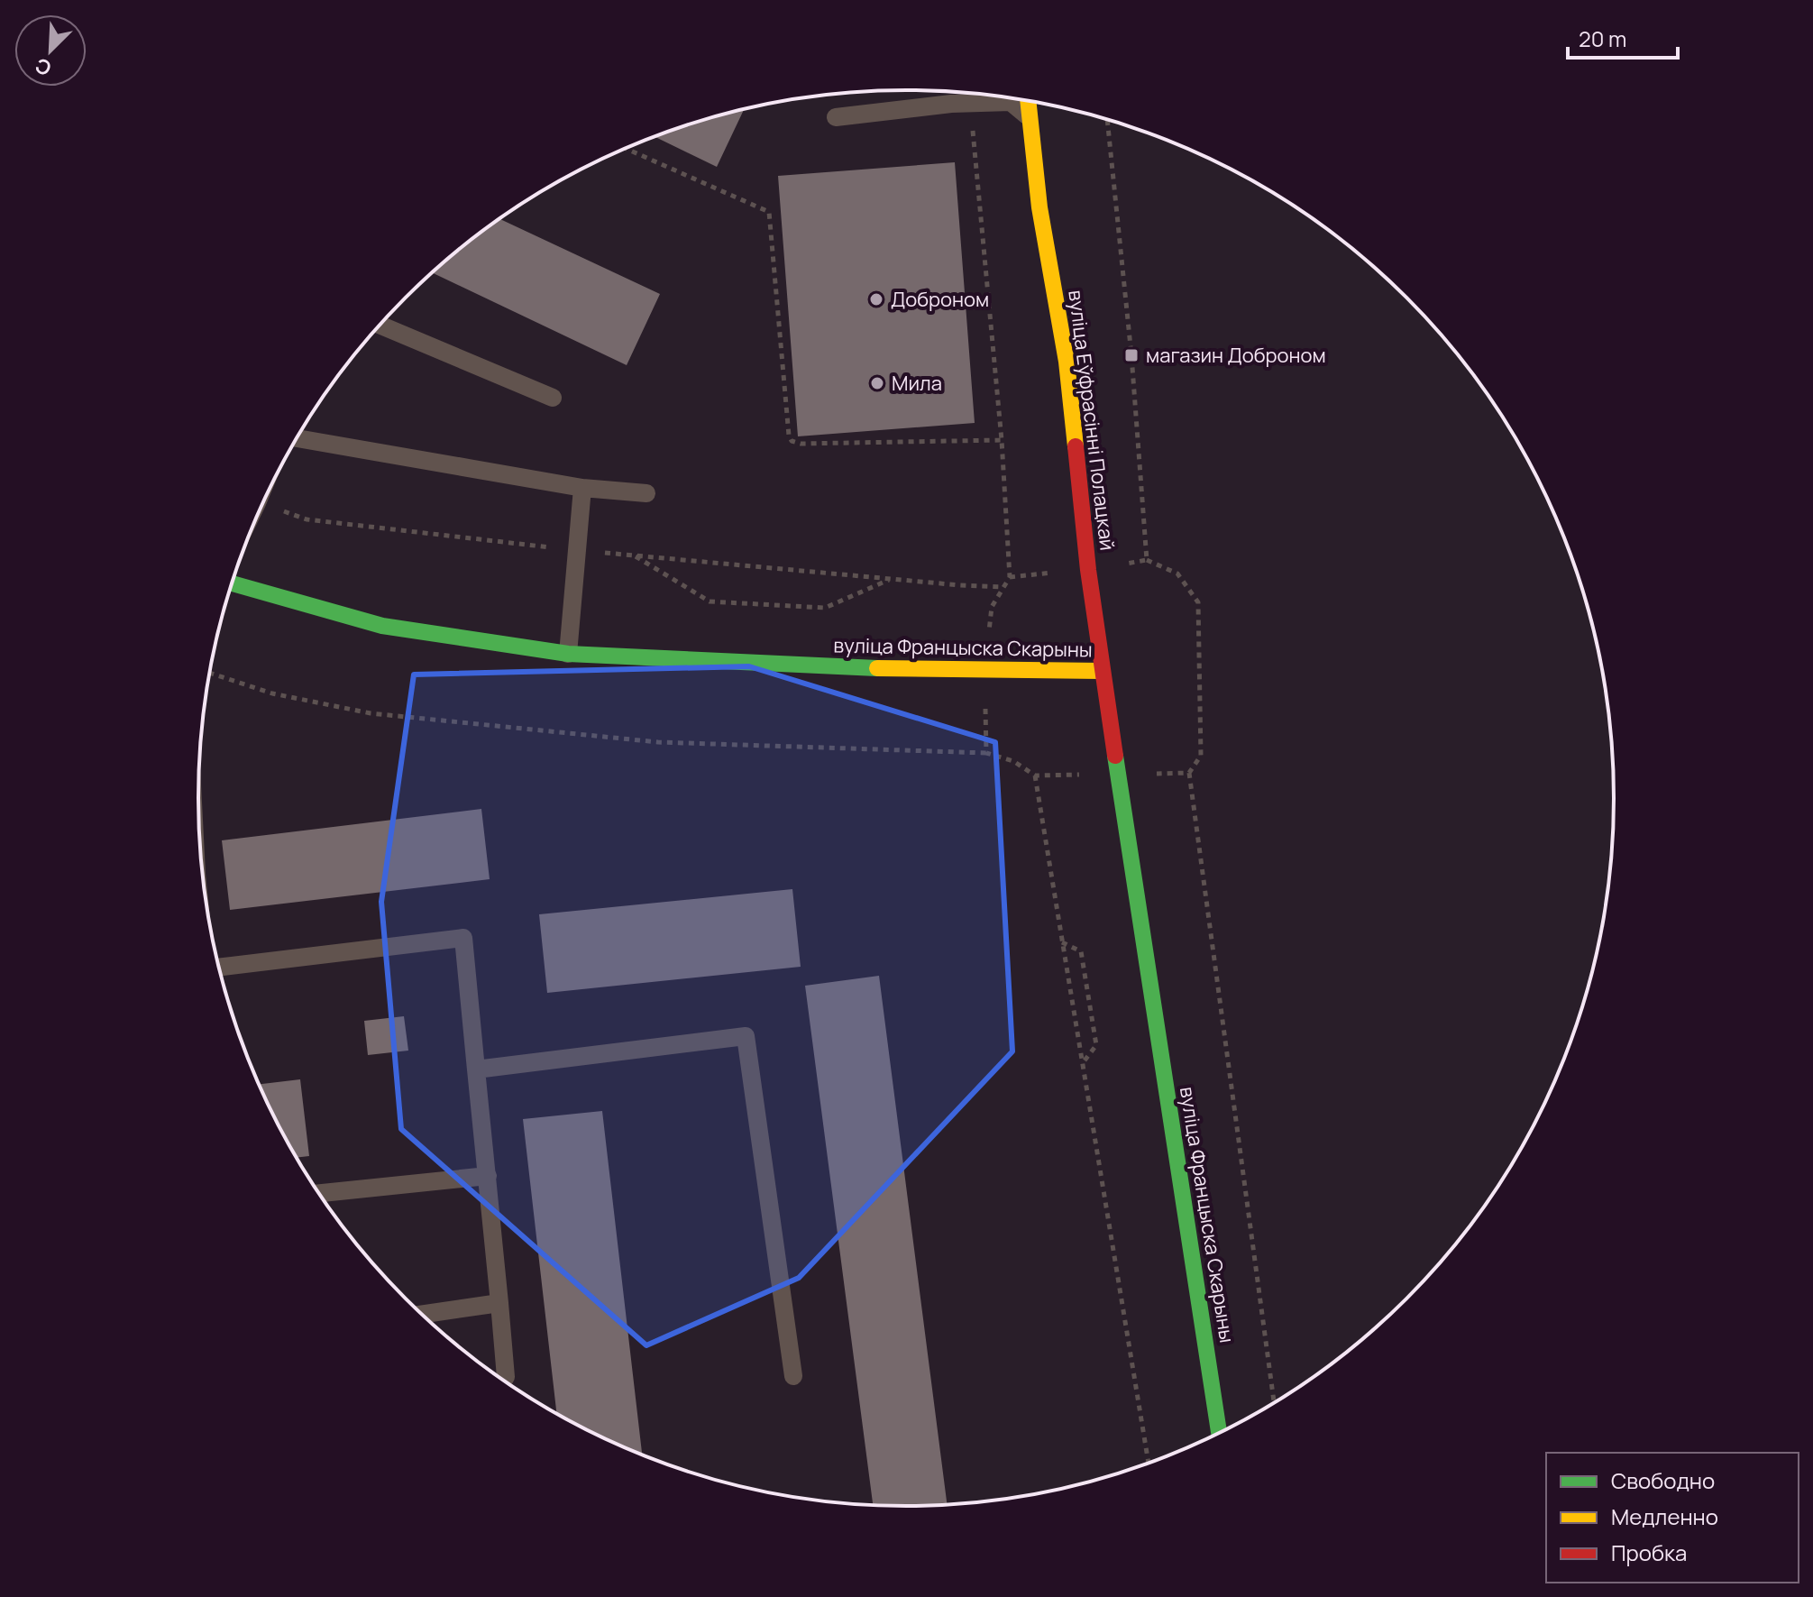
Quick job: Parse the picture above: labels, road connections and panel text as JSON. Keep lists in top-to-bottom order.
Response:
{
  "streets": {
    "street": ["вуліца Еўфрасінні Полацкай", "вуліца Францыска Скарыны"]
  },
  "crossings": [
    ["вуліца Еўфрасінні Полацкай", "вуліца Францыска Скарыны"]
  ],
  "places": {
    "other": ["Доброном", "Мила"],
    "transit": ["магазин Доброном"]
  },
  "legend": ["Свободно", "Медленно", "Пробка"],
  "scale_bar": "20 m",
  "north": "bottom left"
}
